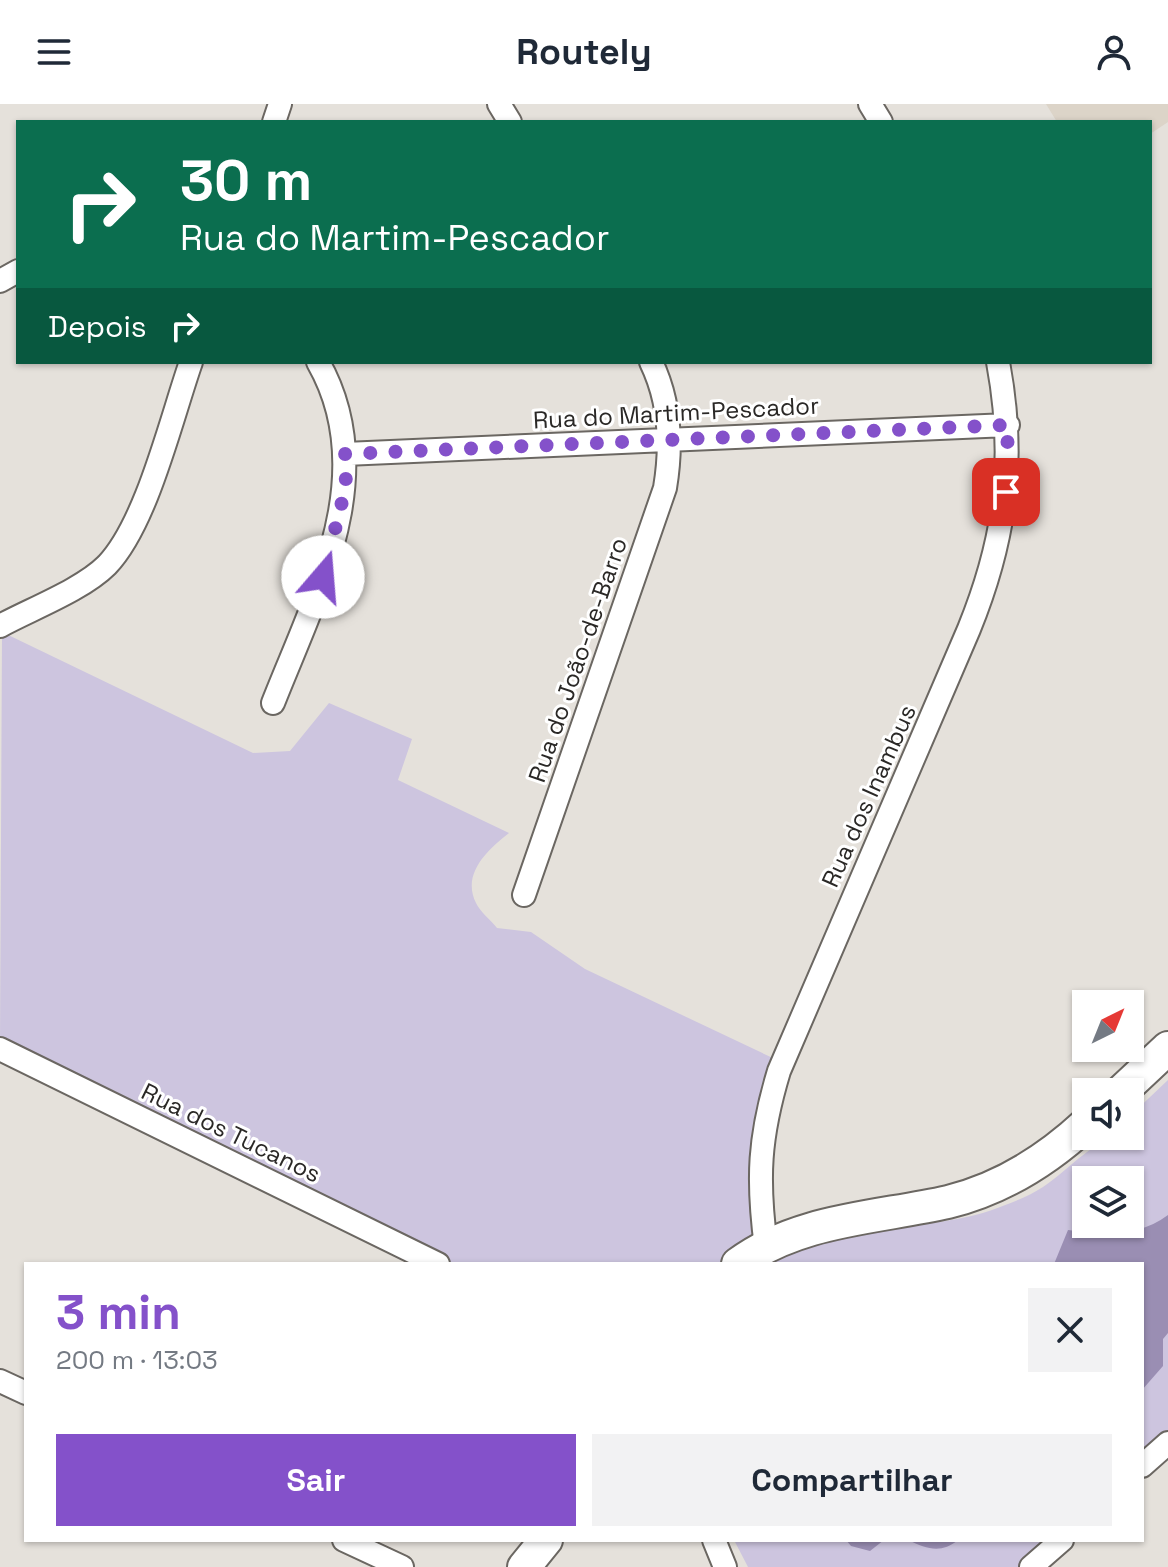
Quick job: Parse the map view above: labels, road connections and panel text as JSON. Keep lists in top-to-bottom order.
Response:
{
  "streets": {
    "street": [
      "Rua do Martim-Pescador",
      "Rua do João-de-Barro",
      "Rua dos Inambus",
      "Rua dos Tucanos"
    ]
  },
  "crossings": [
    ["Rua do Martim-Pescador", "Rua do João-de-Barro"],
    ["Rua do Martim-Pescador", "Rua dos Inambus"]
  ],
  "north": "top right",
  "page": {
    "header": "Routely",
    "turn": ["30 m", "Rua do Martim-Pescador"],
    "then": "Depois",
    "heading": ["3 min", "200 m · 13:03"],
    "buttons": ["Sair", "Compartilhar"]
  }
}
